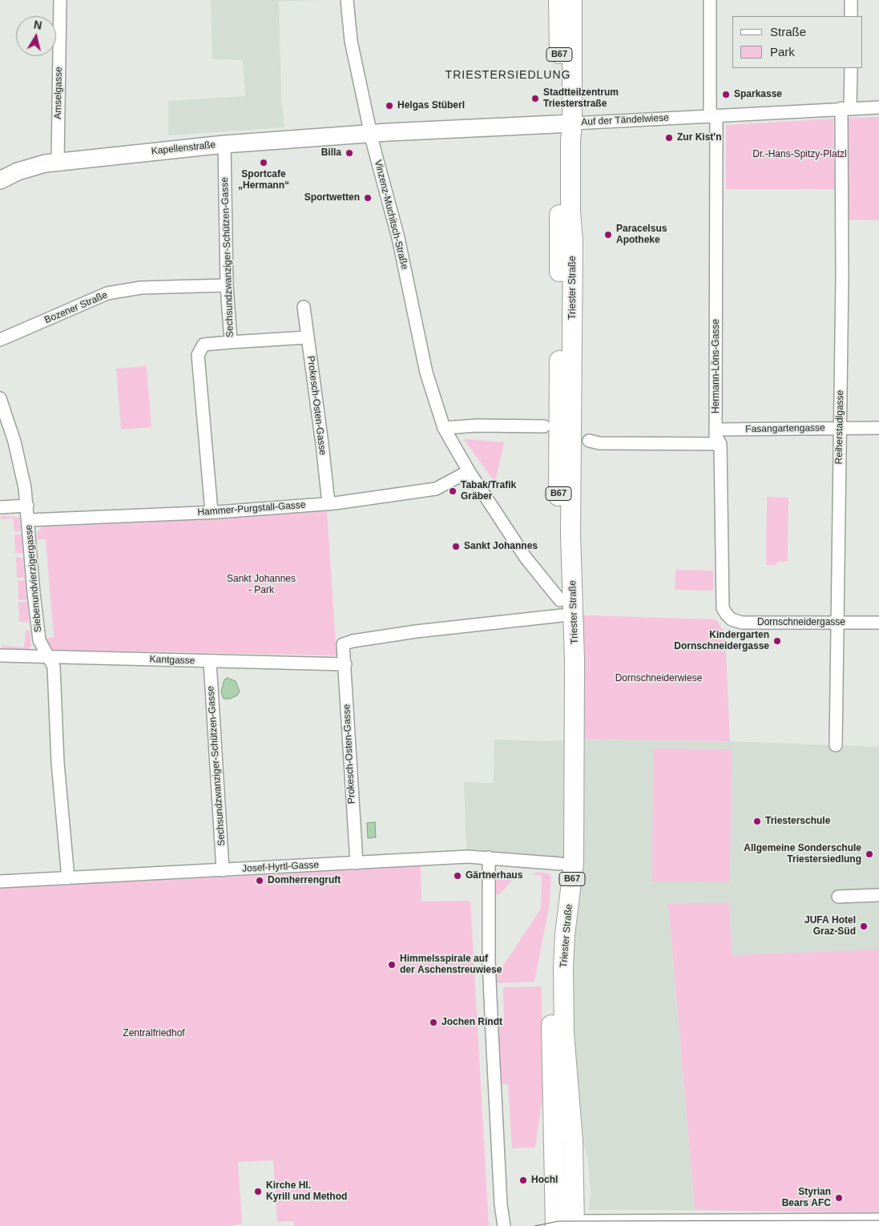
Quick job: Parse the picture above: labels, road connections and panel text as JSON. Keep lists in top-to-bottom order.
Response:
{
  "streets": {
    "main road": [
      "B67",
      "Auf der Tändelwiese",
      "Kapellenstraße",
      "Triester Straße"
    ],
    "street": [
      "Amselgasse",
      "Vinzenz-Muchitsch-Straße",
      "Sechsundzwanziger-Schützen-Gasse",
      "Bozener Straße",
      "Hermann-Löns-Gasse",
      "Prokesch-Osten-Gasse",
      "Reiherstadlgasse",
      "Fasangartengasse",
      "Hammer-Purgstall-Gasse",
      "Siebenundvierzigergasse",
      "Dornschneidergasse",
      "Kantgasse",
      "Josef-Hyrtl-Gasse"
    ]
  },
  "crossings": [
    ["Amselgasse", "Kapellenstraße"],
    ["Auf der Tändelwiese", "Kapellenstraße"],
    ["Auf der Tändelwiese", "Vinzenz-Muchitsch-Straße"],
    ["Auf der Tändelwiese", "Triester Straße"],
    ["Auf der Tändelwiese", "Hermann-Löns-Gasse"],
    ["Auf der Tändelwiese", "Reiherstadlgasse"],
    ["Kapellenstraße", "Vinzenz-Muchitsch-Straße"],
    ["Kapellenstraße", "Sechsundzwanziger-Schützen-Gasse"],
    ["Vinzenz-Muchitsch-Straße", "Triester Straße"],
    ["Vinzenz-Muchitsch-Straße", "Hammer-Purgstall-Gasse"],
    ["Sechsundzwanziger-Schützen-Gasse", "Bozener Straße"],
    ["Sechsundzwanziger-Schützen-Gasse", "Hammer-Purgstall-Gasse"],
    ["Sechsundzwanziger-Schützen-Gasse", "Kantgasse"],
    ["Sechsundzwanziger-Schützen-Gasse", "Josef-Hyrtl-Gasse"],
    ["Triester Straße", "Prokesch-Osten-Gasse"],
    ["Triester Straße", "Josef-Hyrtl-Gasse"],
    ["Hermann-Löns-Gasse", "Fasangartengasse"],
    ["Hermann-Löns-Gasse", "Dornschneidergasse"],
    ["Prokesch-Osten-Gasse", "Hammer-Purgstall-Gasse"],
    ["Prokesch-Osten-Gasse", "Kantgasse"],
    ["Prokesch-Osten-Gasse", "Josef-Hyrtl-Gasse"],
    ["Reiherstadlgasse", "Fasangartengasse"],
    ["Reiherstadlgasse", "Dornschneidergasse"],
    ["Hammer-Purgstall-Gasse", "Siebenundvierzigergasse"],
    ["Siebenundvierzigergasse", "Kantgasse"],
    ["Siebenundvierzigergasse", "Josef-Hyrtl-Gasse"]
  ],
  "districts": ["TRIESTERSIEDLUNG"],
  "parks": [
    "Dr.-Hans-Spitzy-Platzl",
    "Sankt Johannes - Park",
    "Dornschneiderwiese",
    "Zentralfriedhof"
  ],
  "places": [
    "Sparkasse",
    "Stadtteilzentrum Triesterstraße",
    "Helgas Stüberl",
    "Zur Kist'n",
    "Billa",
    "Sportcafe „Hermann“",
    "Sportwetten",
    "Paracelsus Apotheke",
    "Tabak/Trafik Gräber",
    "Sankt Johannes",
    "Kindergarten Dornschneidergasse",
    "Triesterschule",
    "Allgemeine Sonderschule Triestersiedlung",
    "Gärtnerhaus",
    "Domherrengruft",
    "JUFA Hotel Graz-Süd",
    "Himmelsspirale auf der Aschenstreuwiese",
    "Jochen Rindt",
    "Hochl",
    "Kirche Hl. Kyrill und Method",
    "Styrian Bears AFC"
  ],
  "legend": ["Straße", "Park"],
  "north": "top"
}
